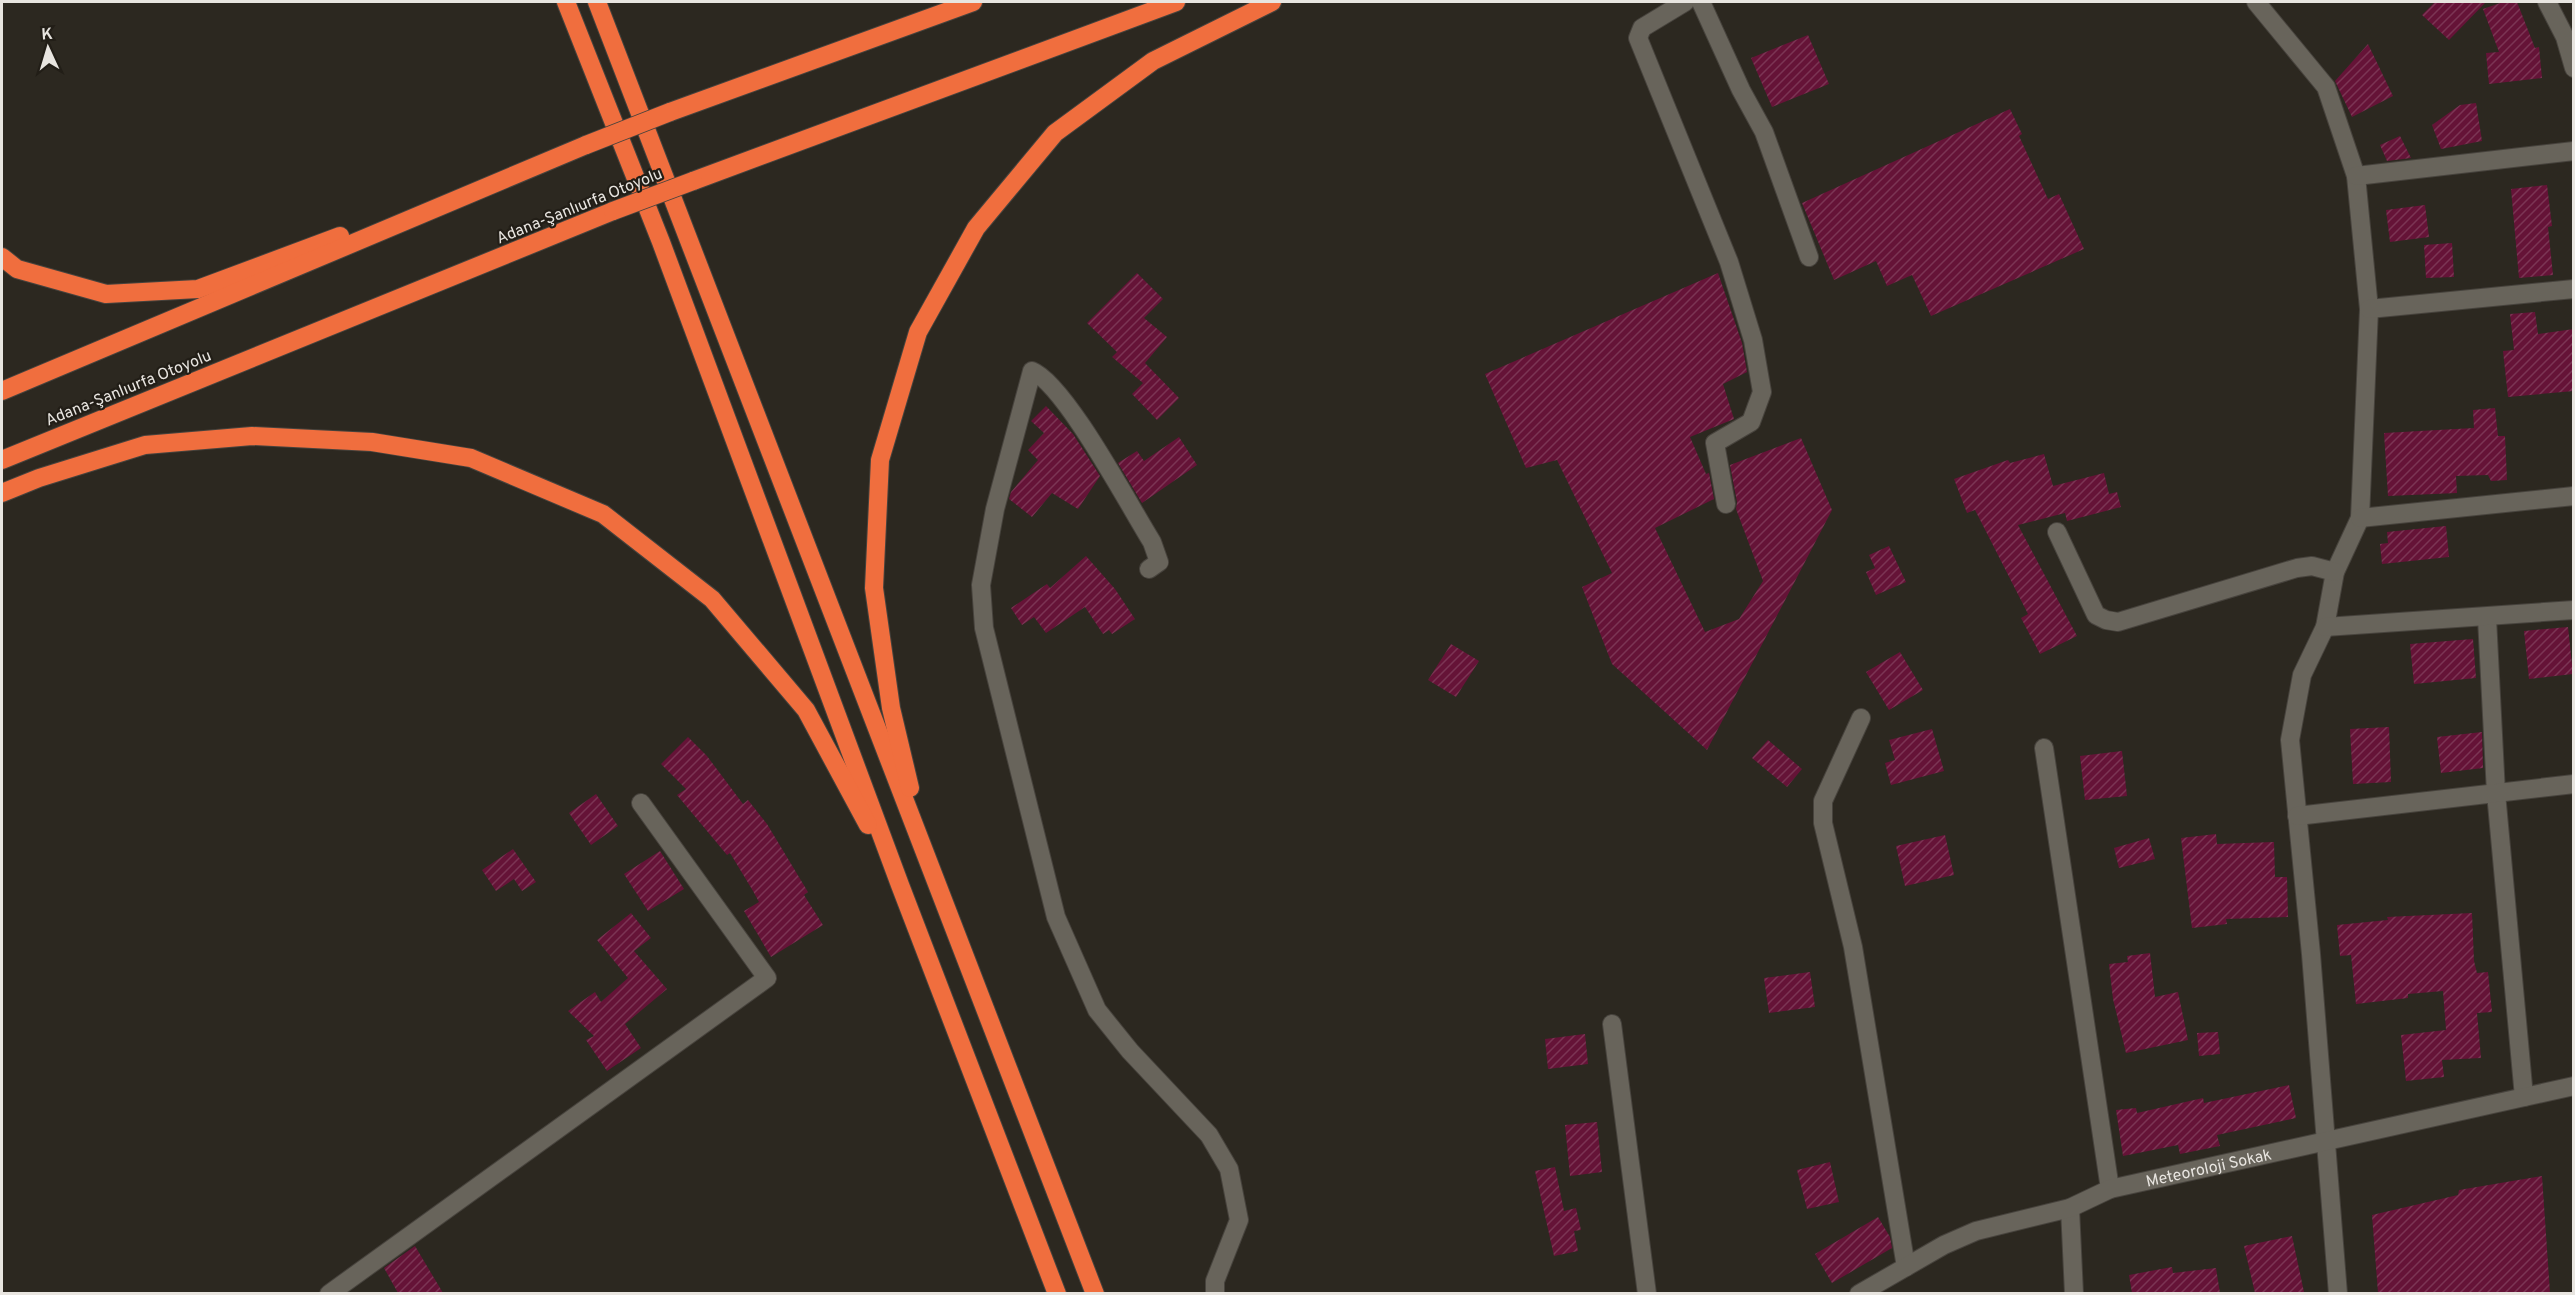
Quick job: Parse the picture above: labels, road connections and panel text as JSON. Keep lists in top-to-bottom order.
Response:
{
  "streets": {
    "highway": ["Adana-Şanlıurfa Otoyolu"],
    "street": ["Meteoroloji Sokak"]
  },
  "north": "top"
}
